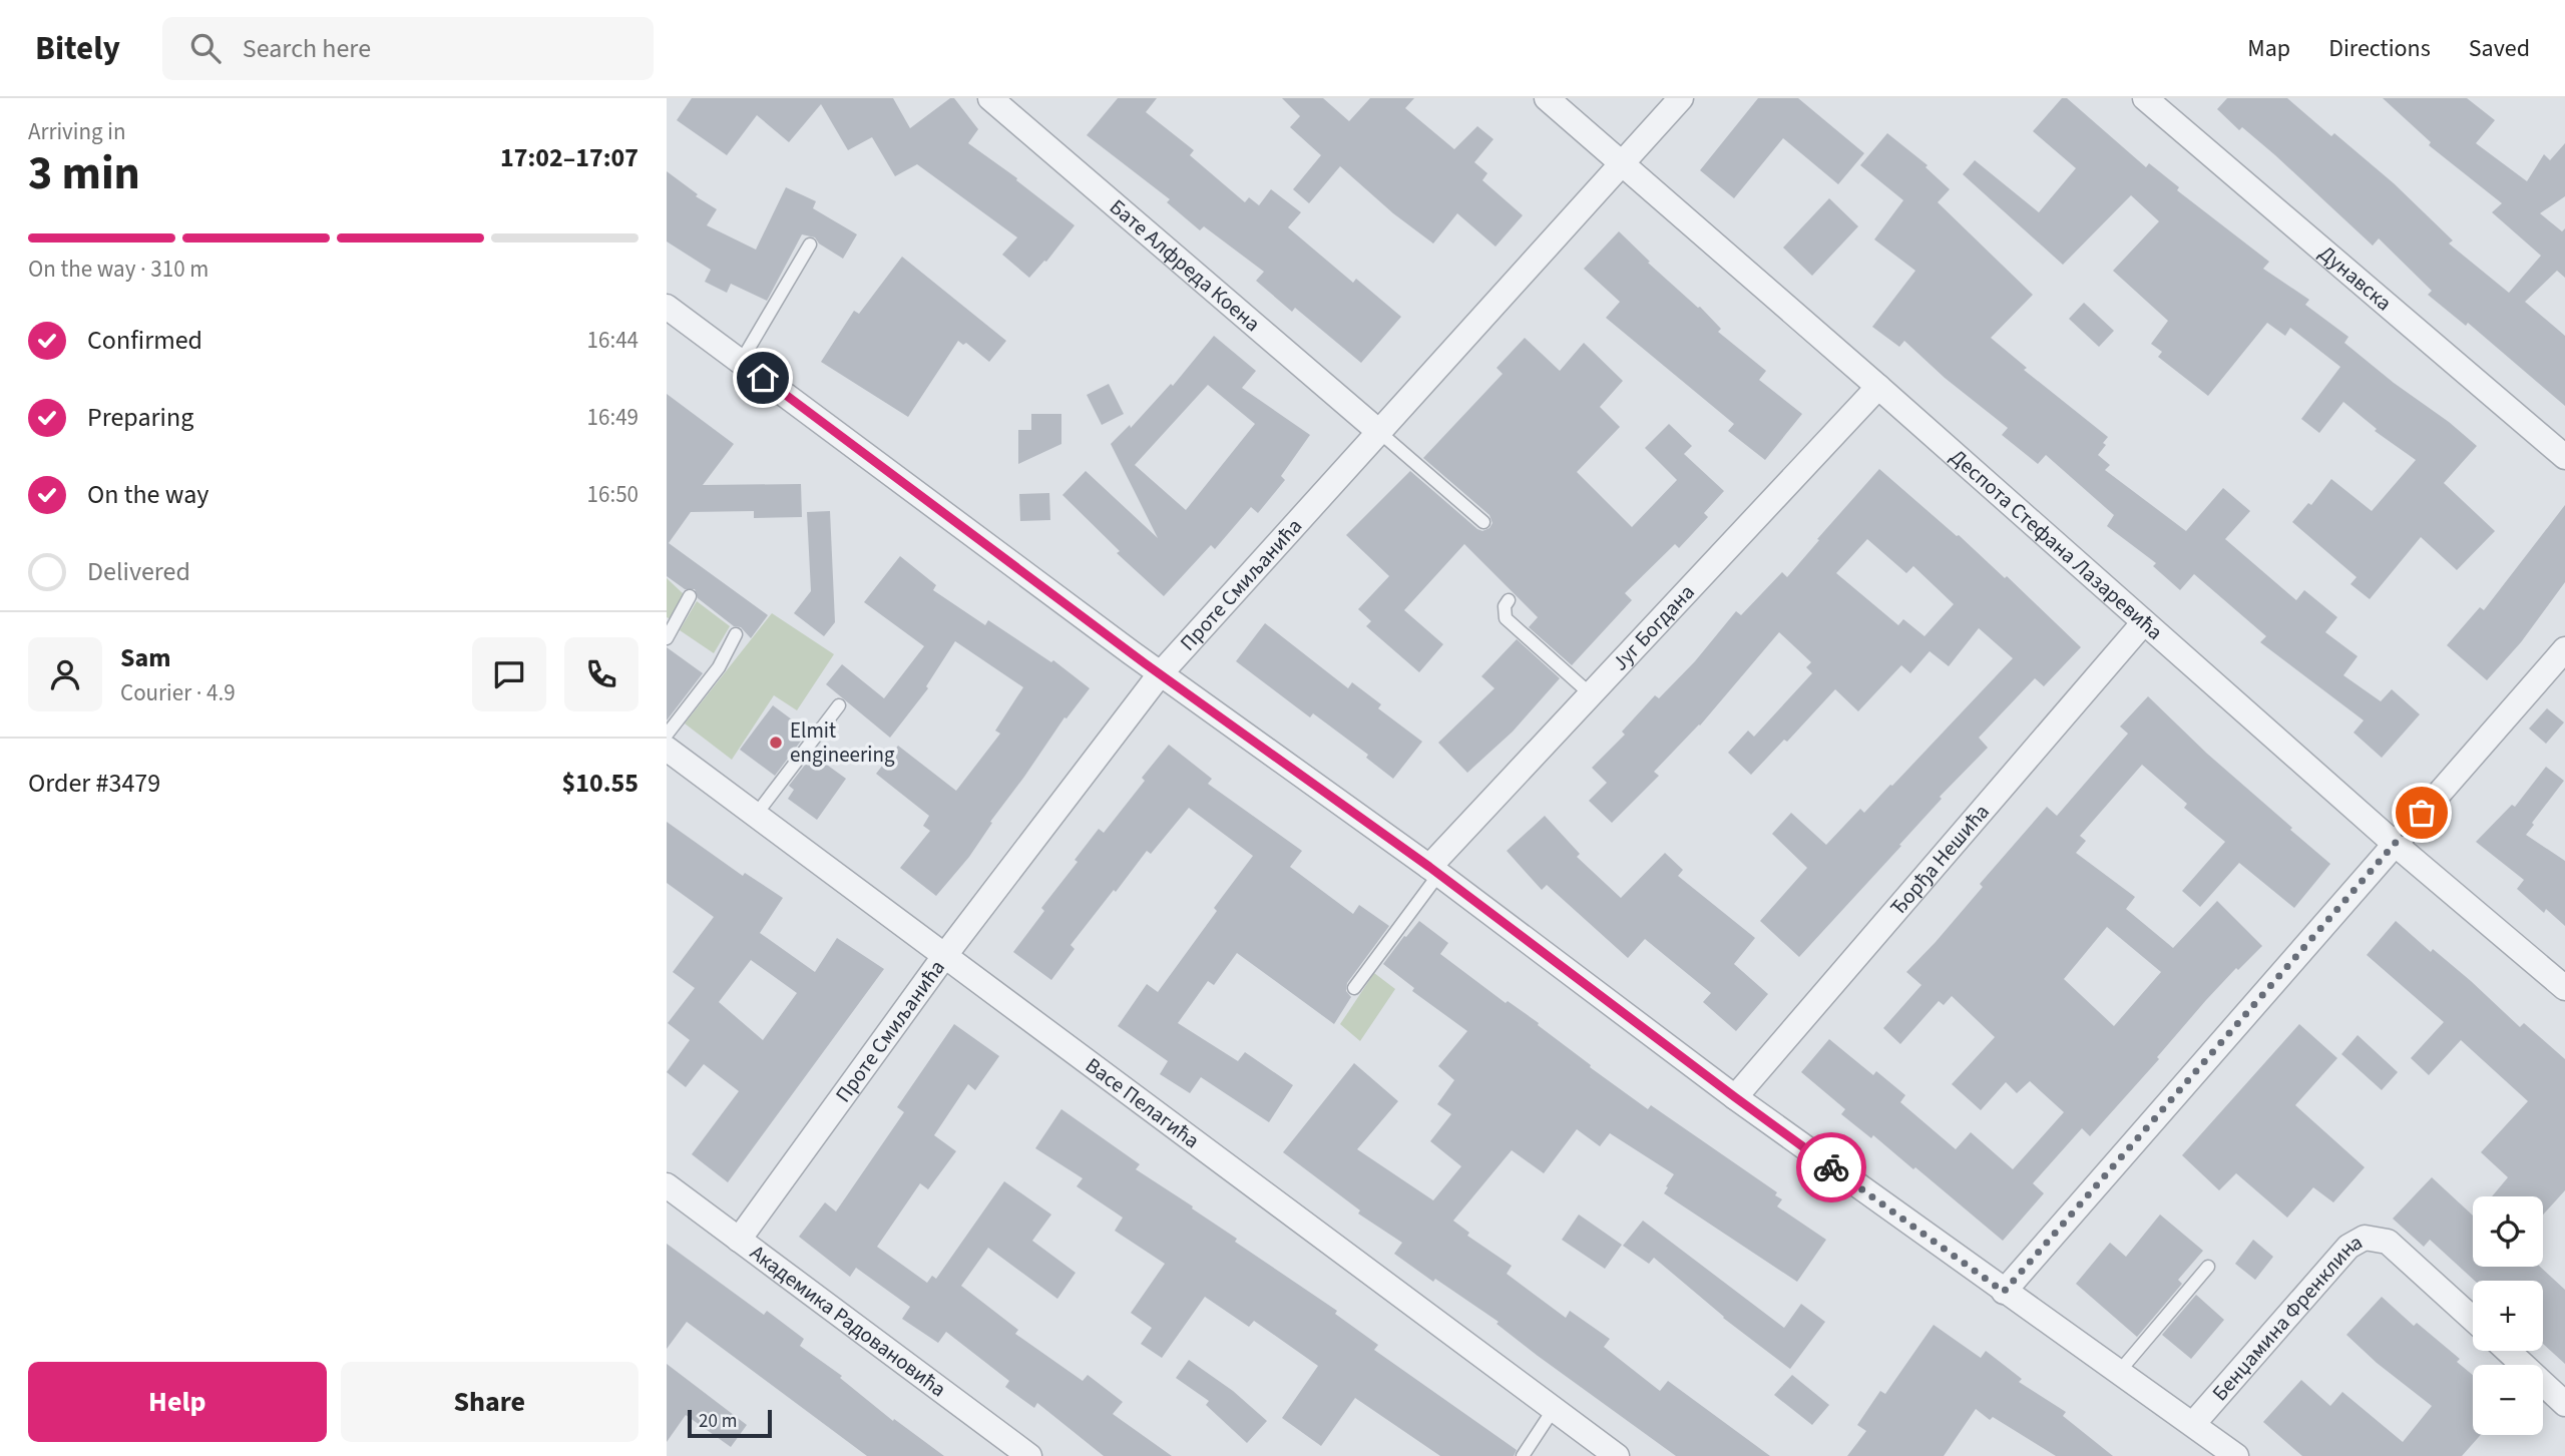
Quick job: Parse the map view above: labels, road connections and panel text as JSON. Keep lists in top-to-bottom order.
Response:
{
  "streets": {
    "street": [
      "Бате Алфреда Коена",
      "Дунавска",
      "Деспота Стефана Лазаревића",
      "Проте Смиљанића",
      "Југ Богдана",
      "Ђорђа Нешића",
      "Васе Пелагића",
      "Академика Радовановића",
      "Бенџамина Френклина"
    ]
  },
  "crossings": [
    ["Бате Алфреда Коена", "Проте Смиљанића"],
    ["Деспота Стефана Лазаревића", "Проте Смиљанића"],
    ["Деспота Стефана Лазаревића", "Југ Богдана"],
    ["Деспота Стефана Лазаревића", "Ђорђа Нешића"],
    ["Проте Смиљанића", "Васе Пелагића"],
    ["Проте Смиљанића", "Академика Радовановића"]
  ],
  "places": ["Elmit engineering"],
  "scale_bar": "20 m",
  "page": {
    "header": "Bitely",
    "search": "Search here",
    "nav": ["Map", "Directions", "Saved"],
    "heading": ["3 min", "Arriving in", "17:02–17:07"],
    "panel": [
      "Sam",
      "Courier · 4.9",
      "Order #3479",
      "$10.55"
    ],
    "bar": "On the way · 310 m",
    "list": [
      ["Confirmed", "16:44"],
      ["Preparing", "16:49"],
      ["On the way", "16:50"],
      "Delivered"
    ],
    "map_buttons": ["+", "−"],
    "buttons": ["Help", "Share"],
    "scale": "20 m"
  }
}
